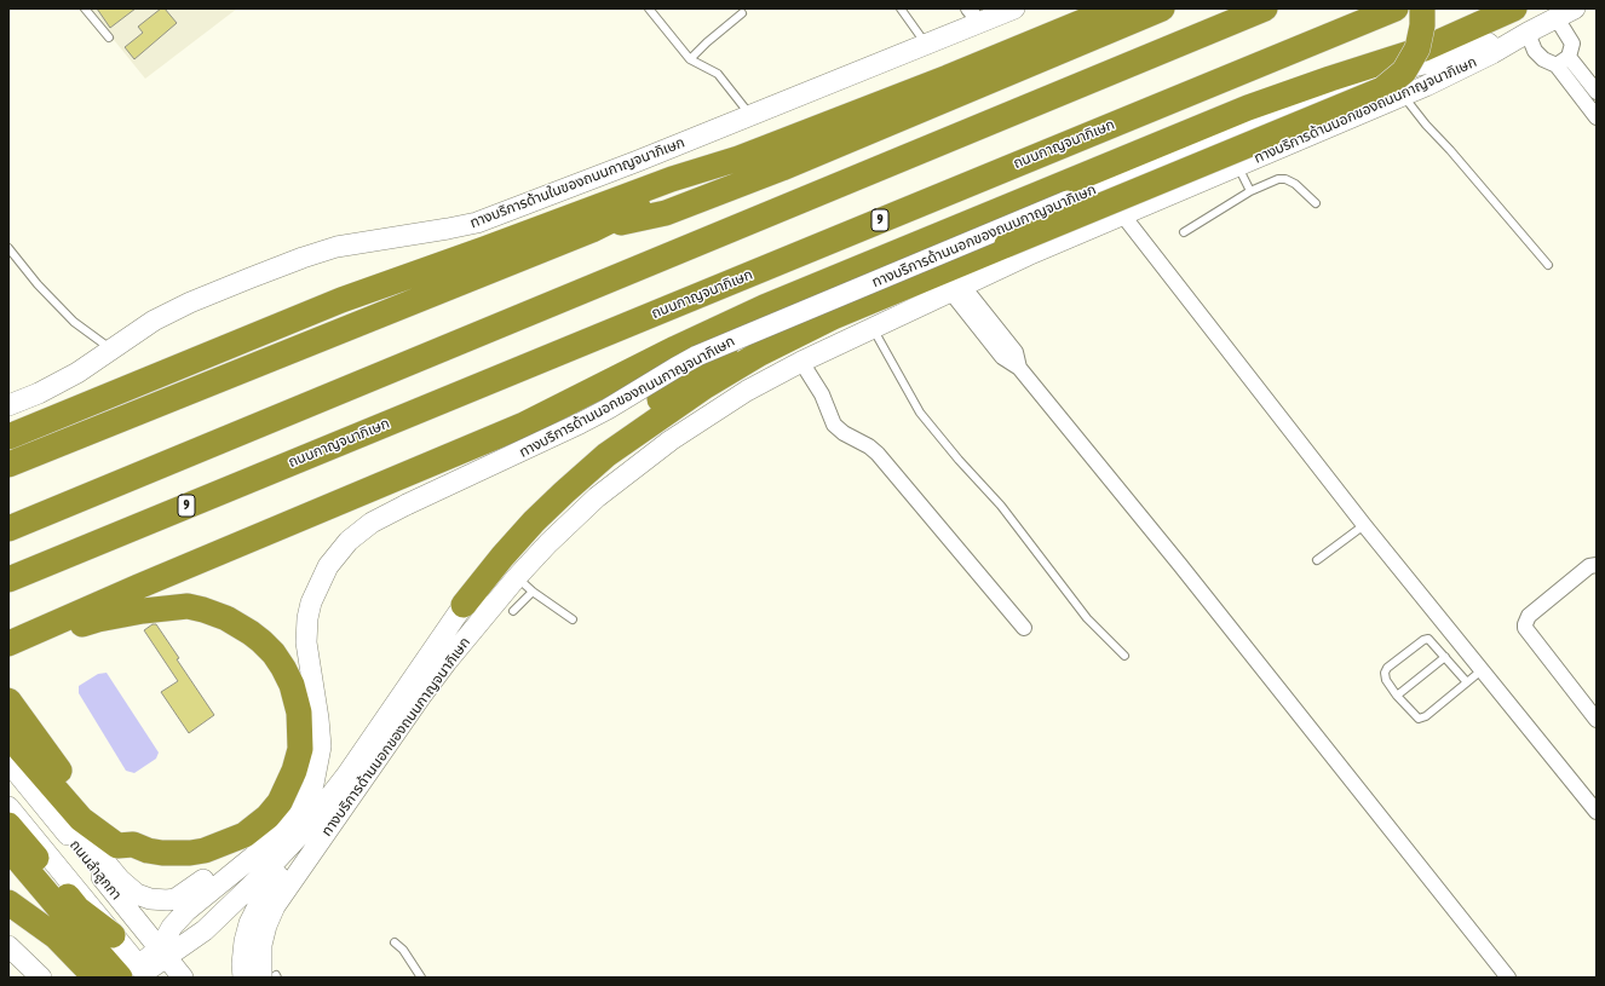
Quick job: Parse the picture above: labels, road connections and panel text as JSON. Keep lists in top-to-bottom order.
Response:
{
  "streets": {
    "highway": ["ถนนกาญจนาภิเษก", "9"],
    "main road": ["ทางบริการด้านนอกของถนนกาญจนาภิเษก", "ทางบริการด้านในของถนนกาญจนาภิเษก", "ถนนลำลูกกา"]
  },
  "crossings": [
    ["ทางบริการด้านนอกของถนนกาญจนาภิเษก", "ถนนลำลูกกา"]
  ]
}
